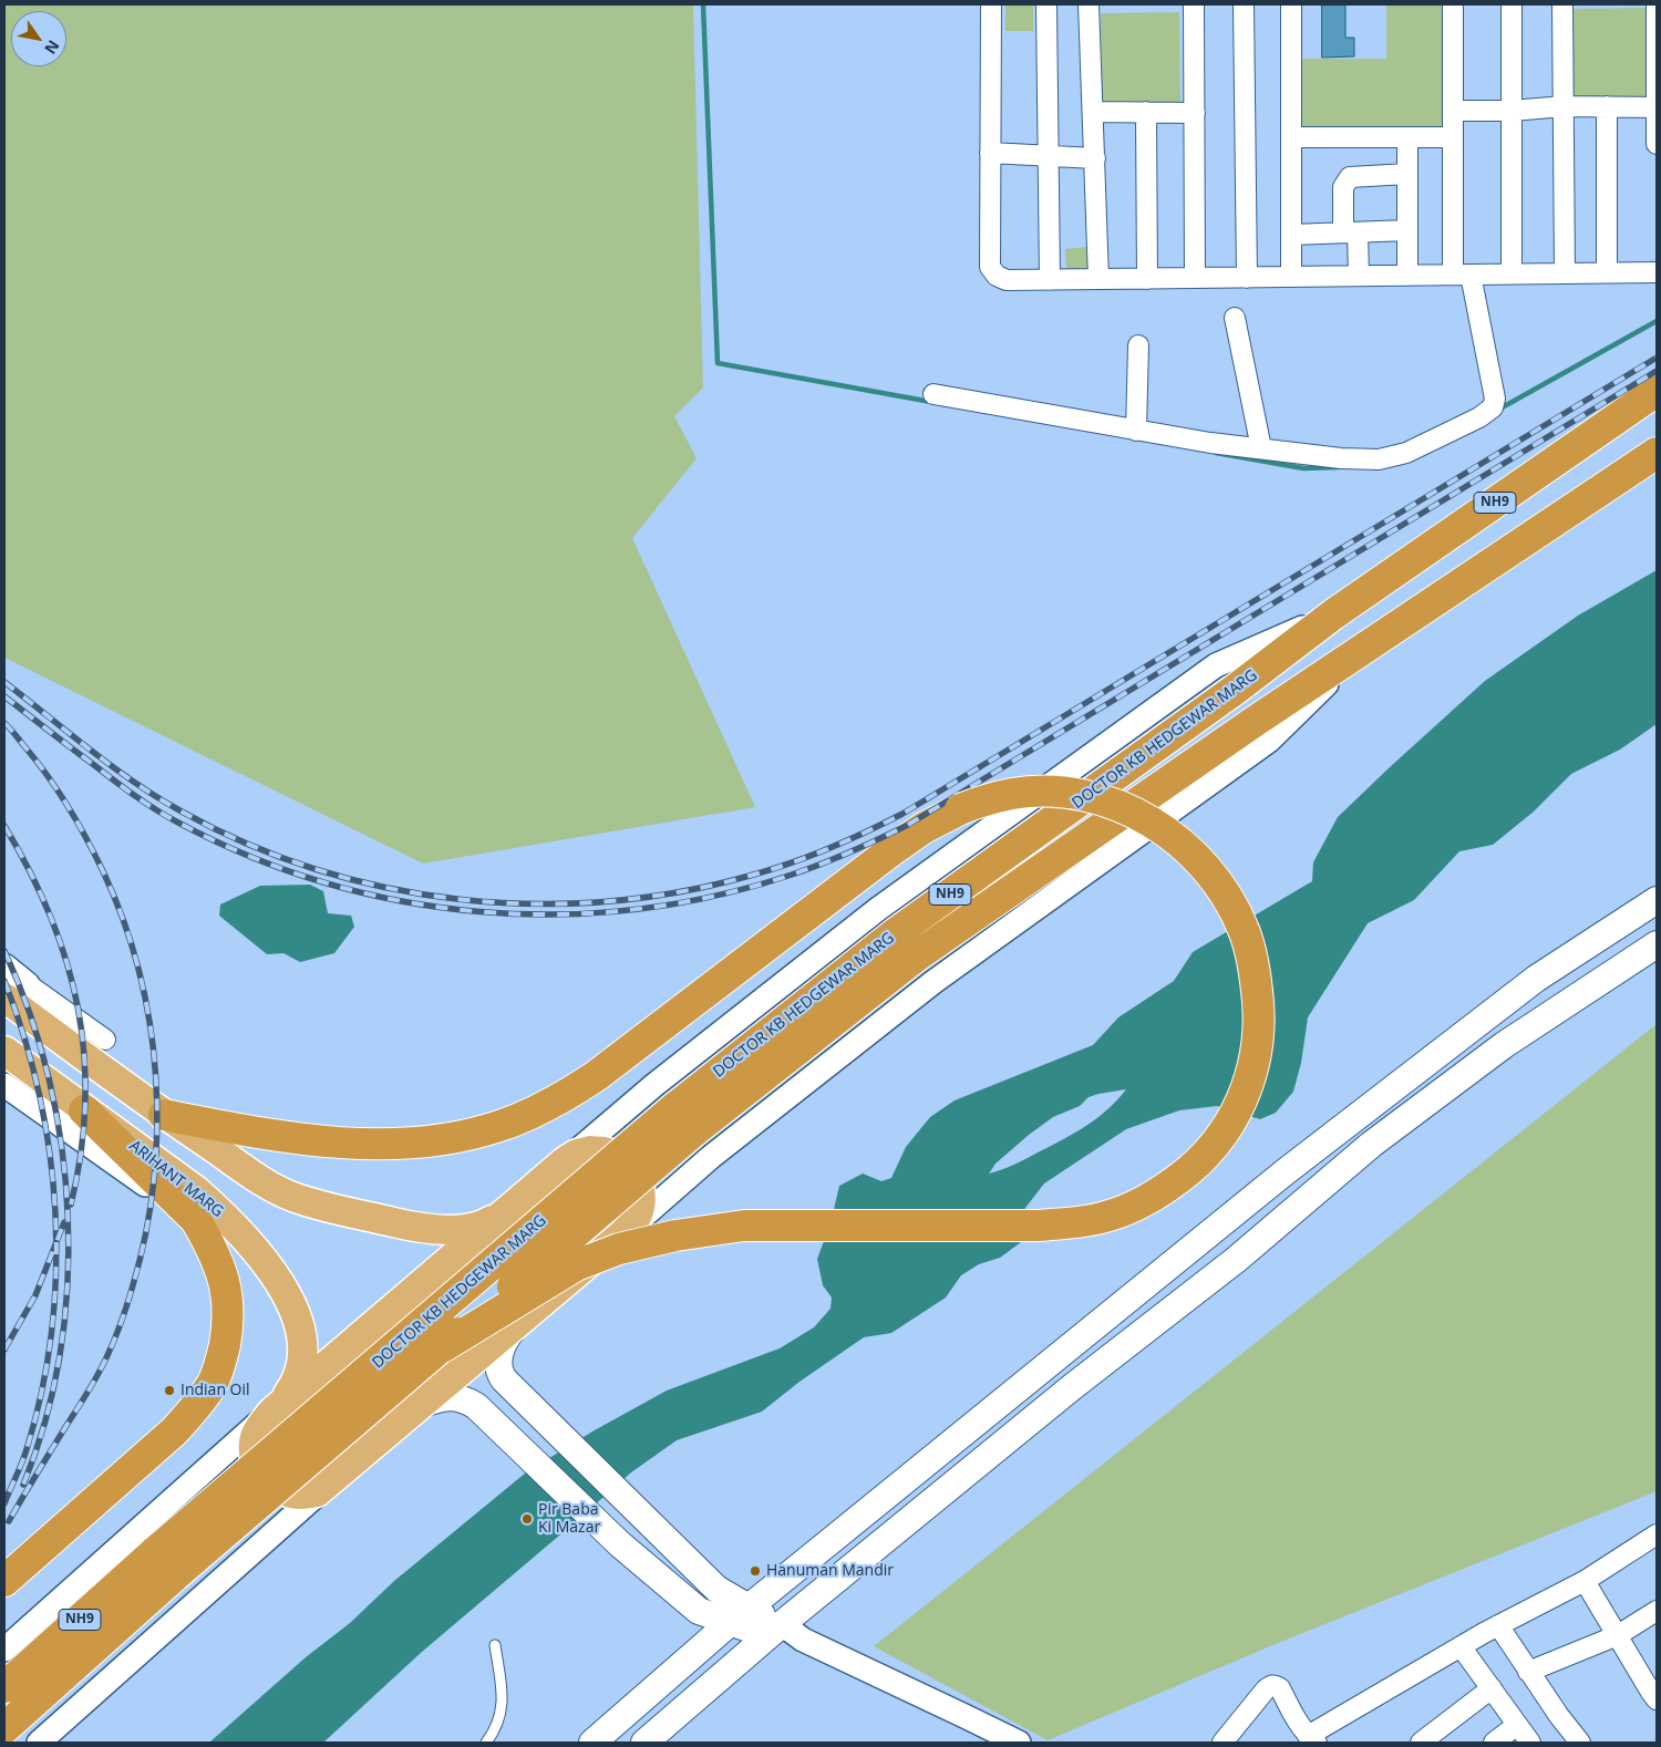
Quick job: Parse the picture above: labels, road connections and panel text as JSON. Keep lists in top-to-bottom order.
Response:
{
  "streets": {
    "highway": ["NH9", "DOCTOR KB HEDGEWAR MARG"],
    "main road": ["ARIHANT MARG"]
  },
  "places": ["Indian Oil", "Pir Baba Ki Mazar", "Hanuman Mandir"],
  "north": "bottom right"
}
